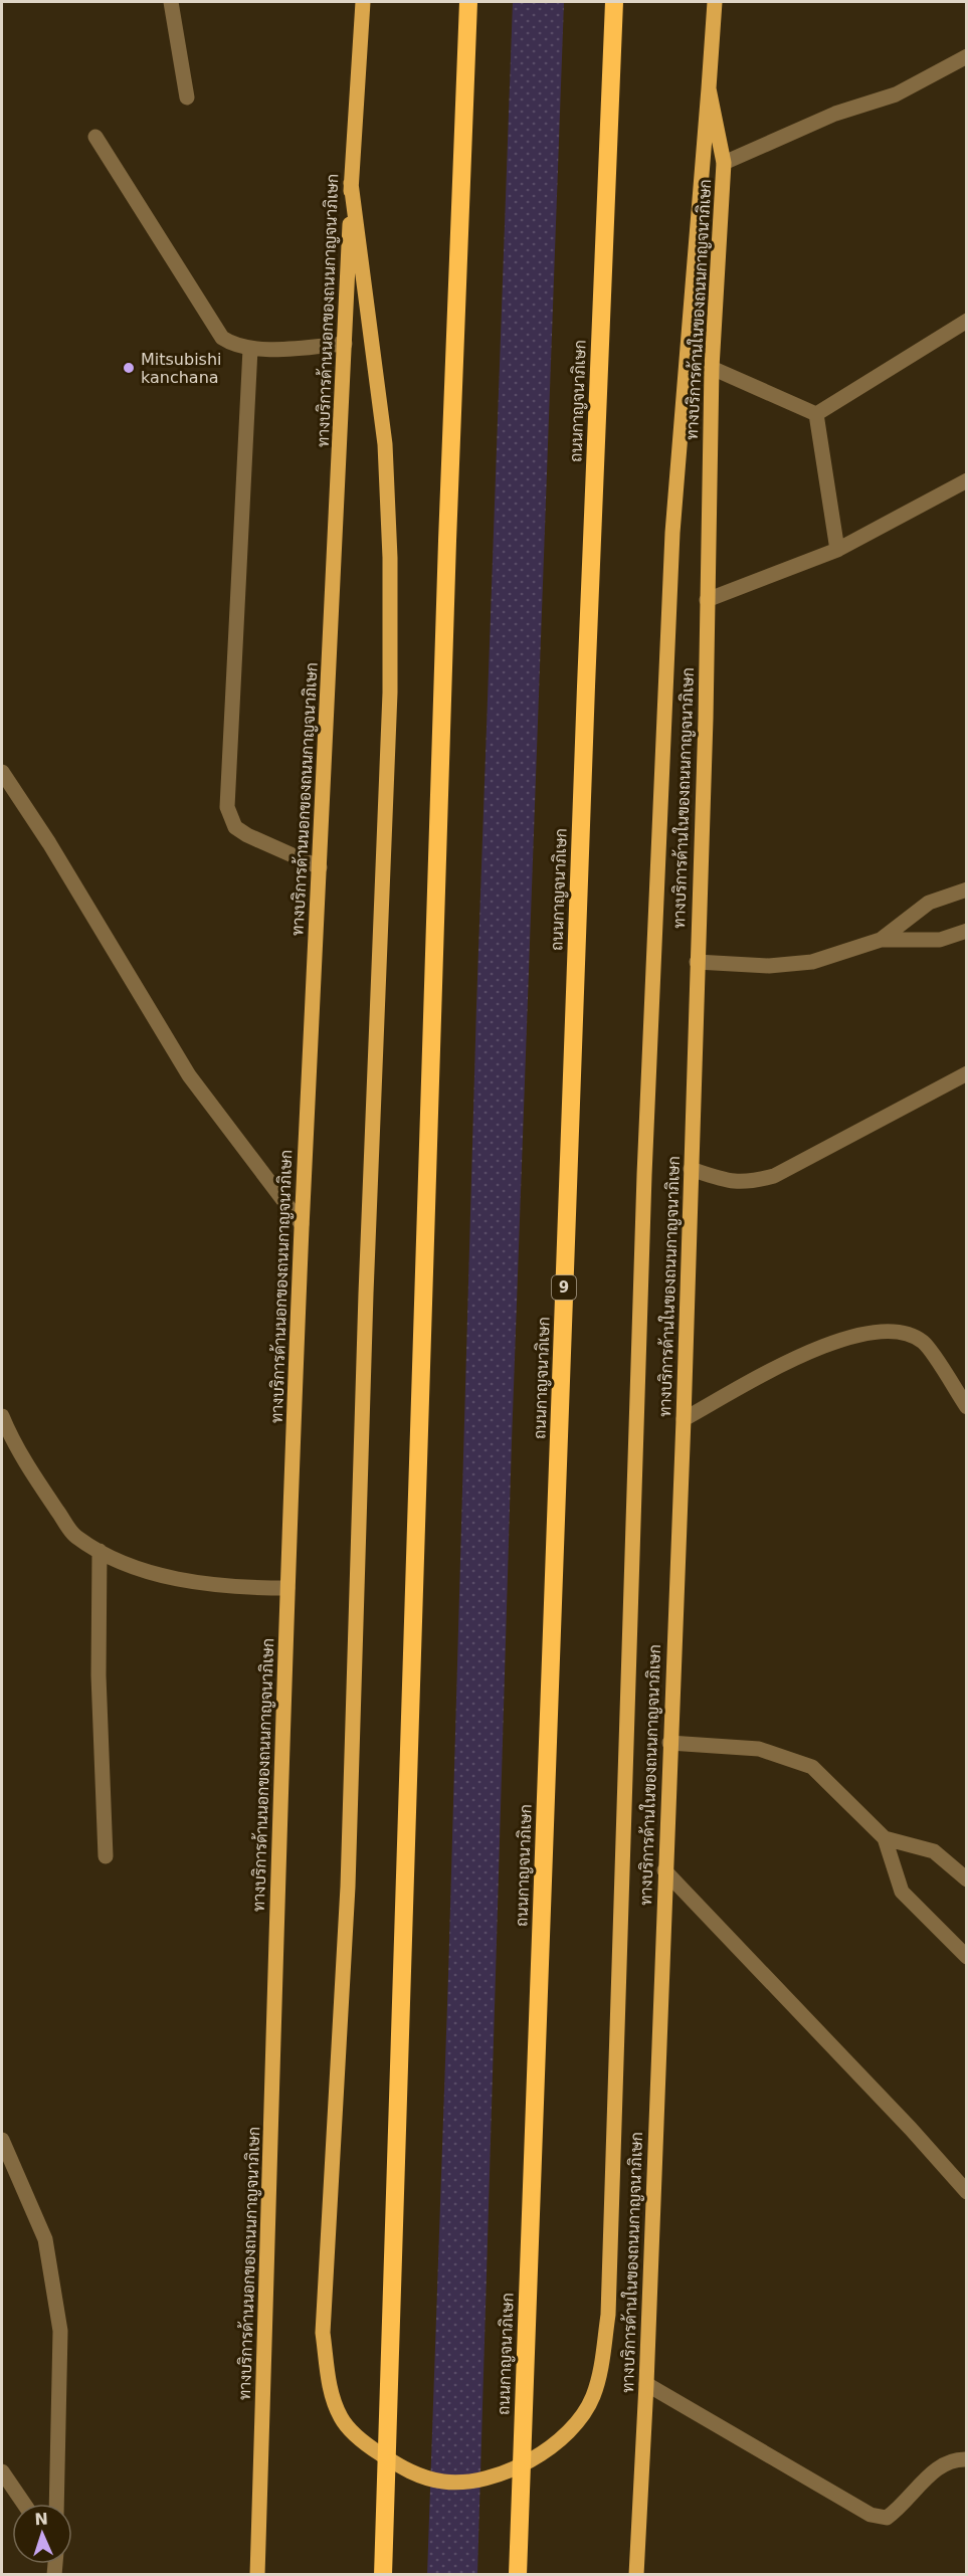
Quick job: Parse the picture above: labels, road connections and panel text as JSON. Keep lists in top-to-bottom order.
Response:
{
  "streets": {
    "highway": ["ถนนกาญจนาภิเษก", "9"],
    "main road": ["ทางบริการด้านในของถนนกาญจนาภิเษก", "ทางบริการด้านนอกของถนนกาญจนาภิเษก"]
  },
  "places": ["Mitsubishi kanchana"],
  "north": "top"
}
